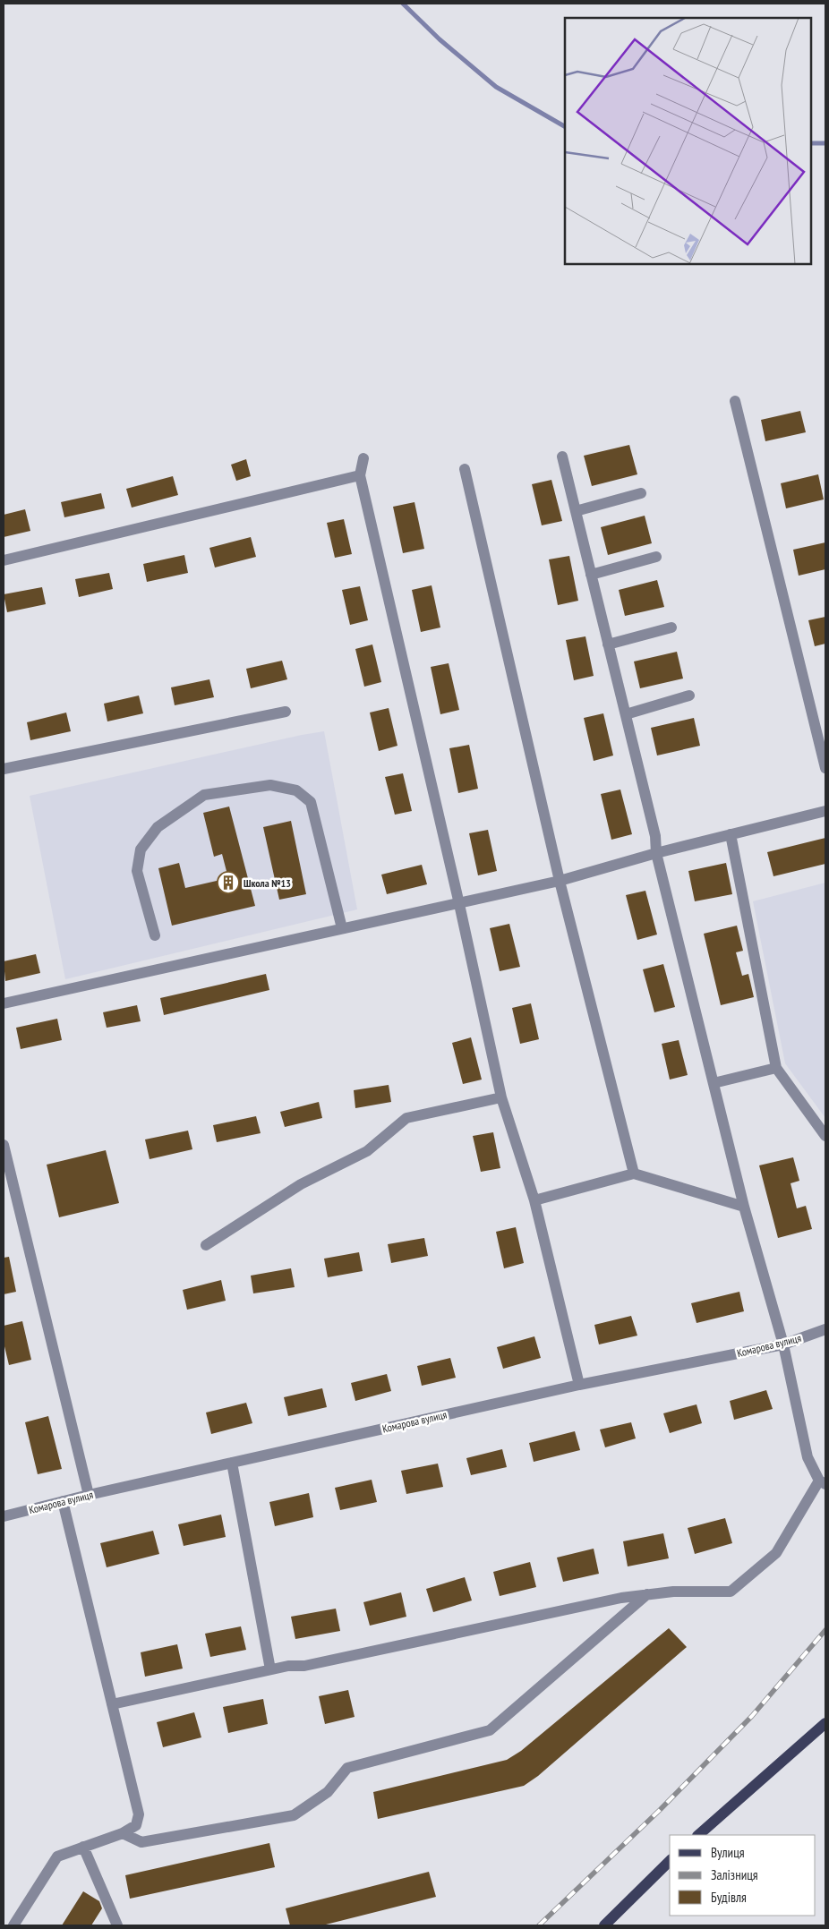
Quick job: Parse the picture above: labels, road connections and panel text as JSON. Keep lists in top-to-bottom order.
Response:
{
  "streets": {
    "street": ["Комарова вулиця"]
  },
  "places": {
    "building": ["Школа №13"]
  },
  "legend": ["Вулиця", "Залізниця", "Будівля"]
}
